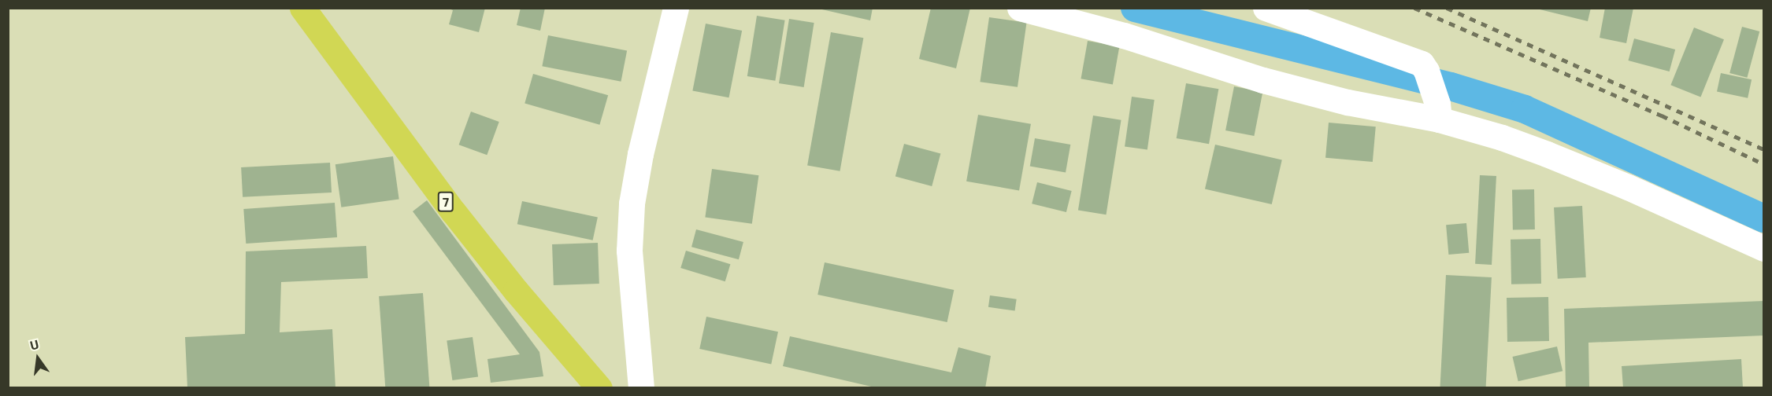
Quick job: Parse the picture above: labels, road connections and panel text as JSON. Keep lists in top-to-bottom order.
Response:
{
  "streets": {
    "highway": ["7"]
  },
  "north": "top"
}
